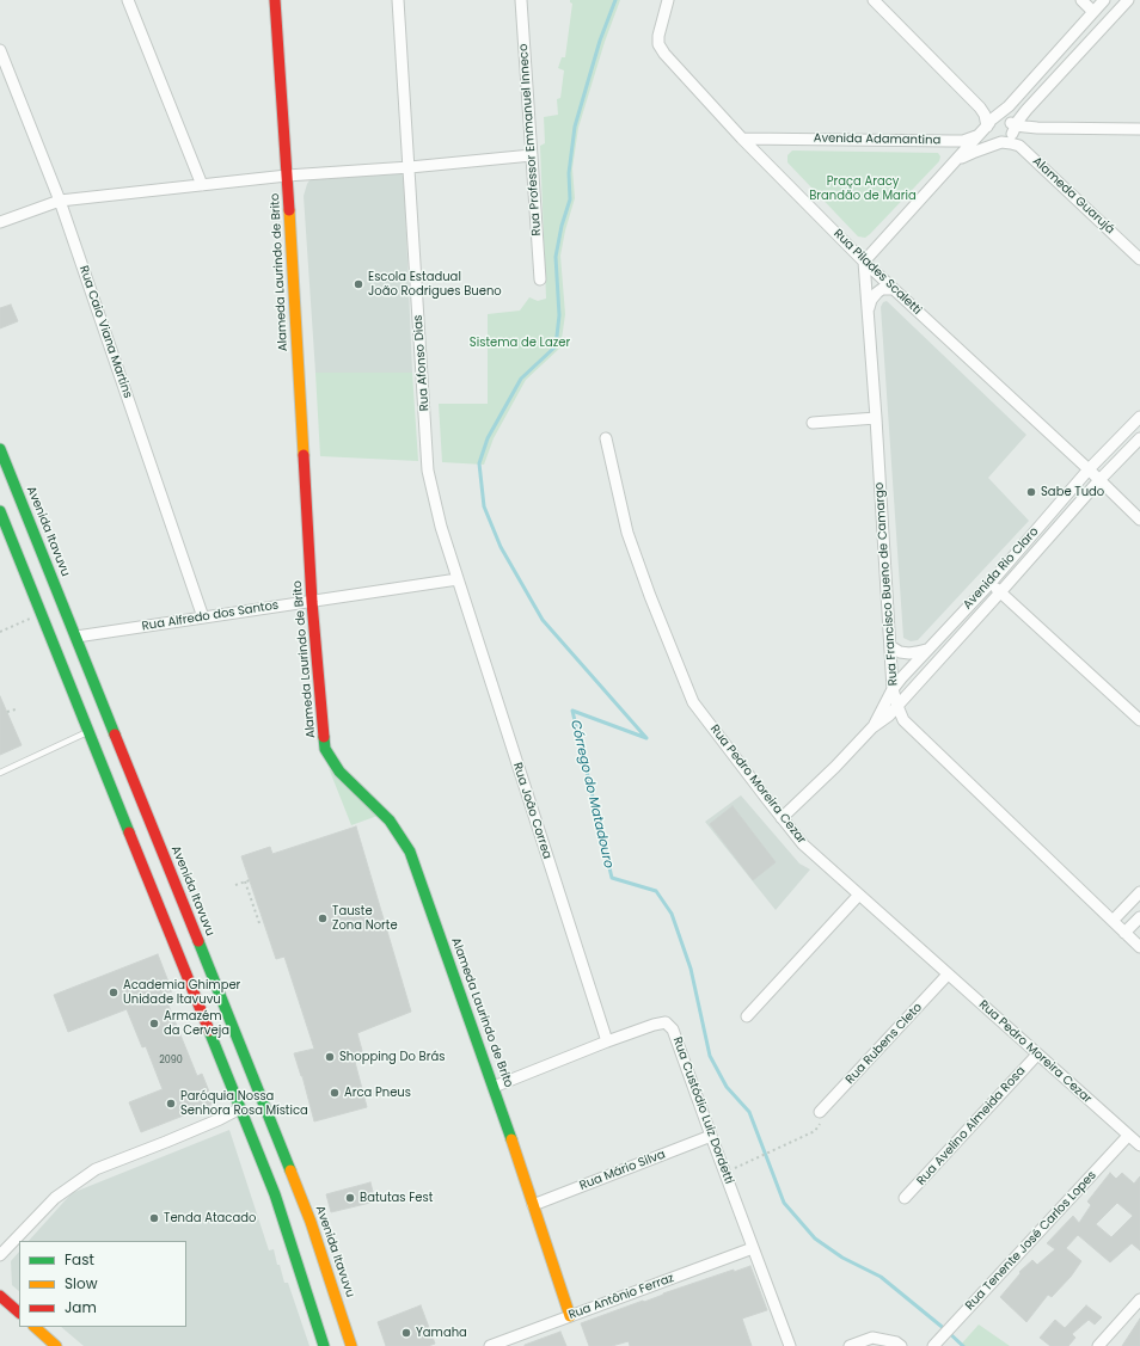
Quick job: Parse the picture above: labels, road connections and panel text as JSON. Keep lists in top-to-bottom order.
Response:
{
  "streets": {
    "main road": ["Alameda Laurindo de Brito", "Avenida Itavuvu"],
    "street": [
      "Rua Professor Emmanuel Inneco",
      "Avenida Adamantina",
      "Alameda Guarujá",
      "Rua Pilades Scaletti",
      "Rua Caio Viana Martins",
      "Rua Afonso Dias",
      "Avenida Rio Claro",
      "Rua Francisco Bueno de Camargo",
      "Rua Alfredo dos Santos",
      "Rua Pedro Moreira Cezar",
      "Rua João Correa",
      "Rua Rubens Cleto",
      "Rua Custódio Luiz Dordetti",
      "Rua Avelino Almeida Rosa",
      "Rua Mário Silva",
      "Rua Tenente José Carlos Lopes",
      "Rua Antônio Ferraz"
    ]
  },
  "crossings": [
    ["Avenida Adamantina", "Rua Pilades Scaletti"],
    ["Alameda Laurindo de Brito", "Rua Alfredo dos Santos"],
    ["Alameda Laurindo de Brito", "Rua Custódio Luiz Dordetti"],
    ["Alameda Laurindo de Brito", "Rua Mário Silva"],
    ["Alameda Laurindo de Brito", "Rua Antônio Ferraz"],
    ["Rua Pilades Scaletti", "Avenida Rio Claro"],
    ["Rua Pilades Scaletti", "Rua Francisco Bueno de Camargo"],
    ["Rua Caio Viana Martins", "Rua Alfredo dos Santos"],
    ["Rua Afonso Dias", "Rua Alfredo dos Santos"],
    ["Rua Afonso Dias", "Rua João Correa"],
    ["Avenida Itavuvu", "Rua Alfredo dos Santos"],
    ["Avenida Rio Claro", "Rua Francisco Bueno de Camargo"],
    ["Avenida Rio Claro", "Rua Pedro Moreira Cezar"],
    ["Rua Alfredo dos Santos", "Rua João Correa"],
    ["Rua Pedro Moreira Cezar", "Rua Rubens Cleto"],
    ["Rua Pedro Moreira Cezar", "Rua Avelino Almeida Rosa"],
    ["Rua Pedro Moreira Cezar", "Rua Tenente José Carlos Lopes"],
    ["Rua João Correa", "Rua Custódio Luiz Dordetti"],
    ["Rua Custódio Luiz Dordetti", "Rua Mário Silva"],
    ["Rua Custódio Luiz Dordetti", "Rua Antônio Ferraz"]
  ],
  "water": ["Córrego do Matadouro"],
  "parks": ["Praça Aracy Brandão de Maria", "Sistema de Lazer"],
  "places": [
    "Escola Estadual João Rodrigues Bueno",
    "Sabe Tudo",
    "Tauste Zona Norte",
    "Academia Ghimper Unidade Itavuvu",
    "Armazém da Cerveja",
    "Shopping Do Brás",
    "Arca Pneus",
    "Paróquia Nossa Senhora Rosa Mística",
    "Batutas Fest",
    "Tenda Atacado",
    "Yamaha"
  ],
  "house_numbers": ["2090"],
  "legend": ["Fast", "Slow", "Jam"]
}
